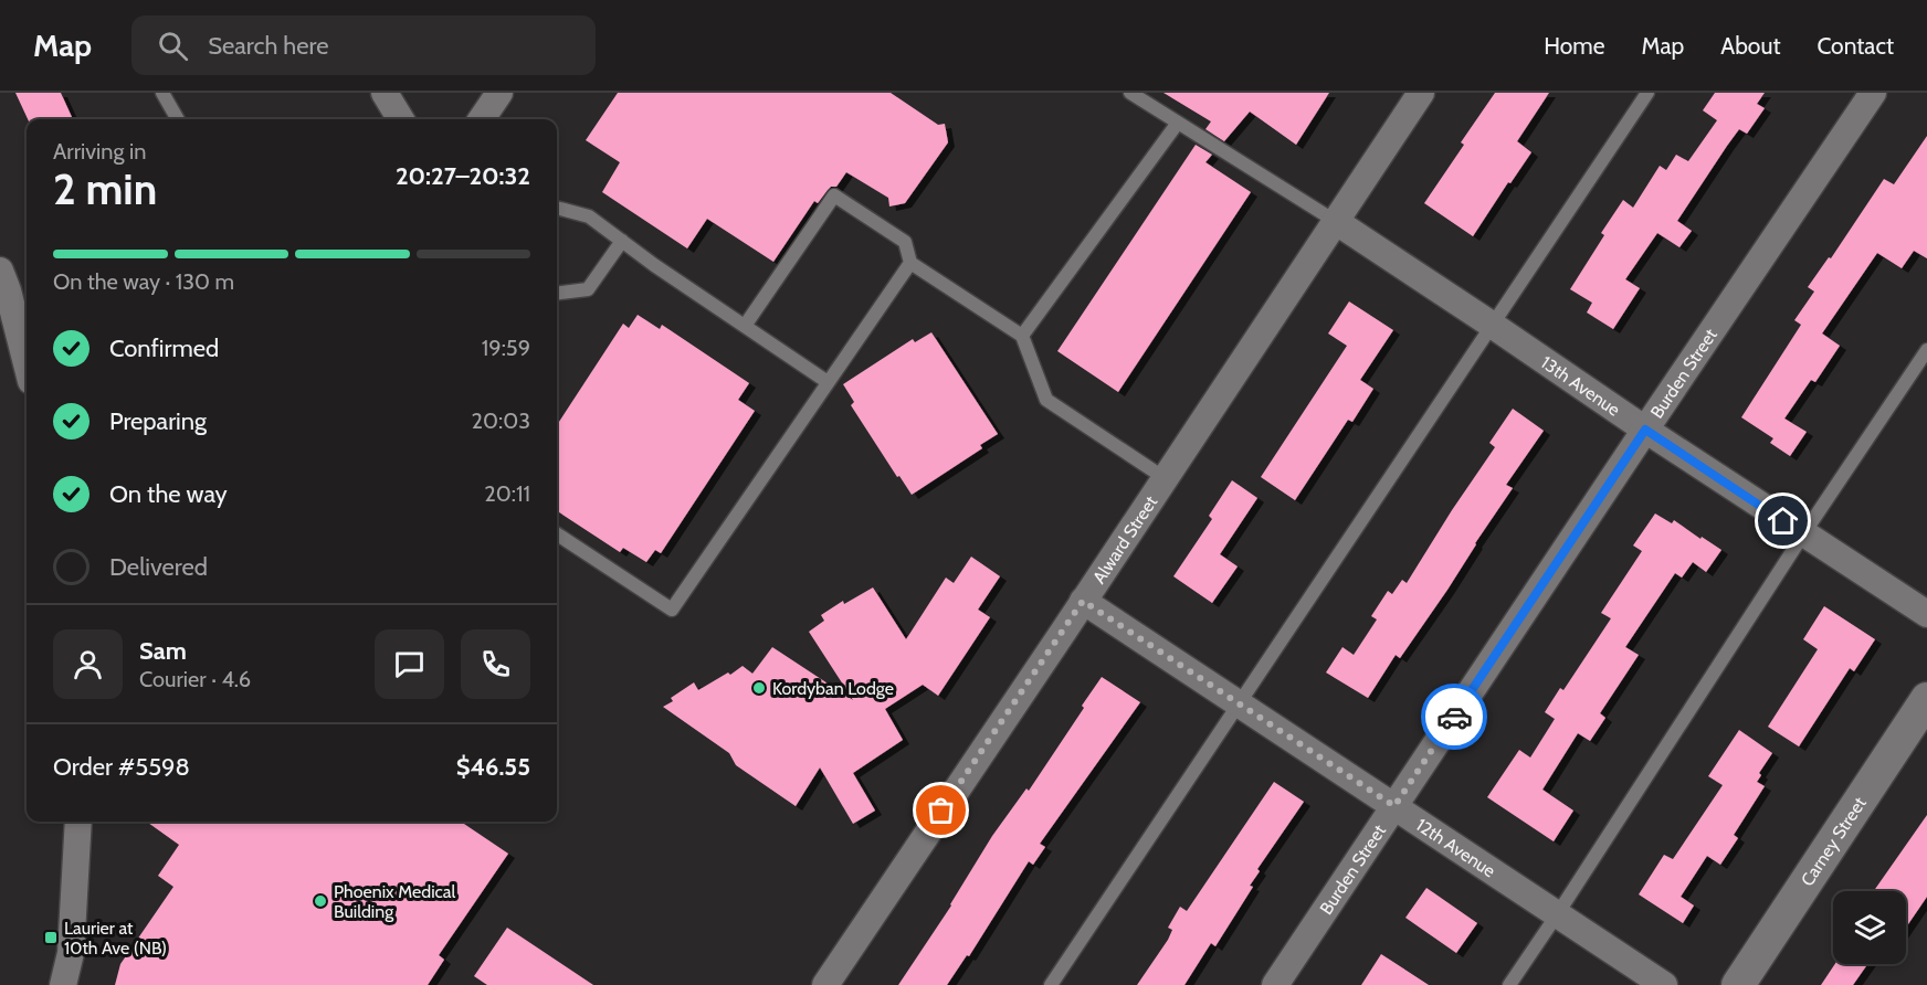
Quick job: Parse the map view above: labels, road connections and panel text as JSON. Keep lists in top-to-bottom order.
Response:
{
  "streets": {
    "street": [
      "Burden Street",
      "13th Avenue",
      "Alward Street",
      "Carney Street",
      "12th Avenue"
    ]
  },
  "crossings": [
    ["Burden Street", "13th Avenue"],
    ["Burden Street", "12th Avenue"],
    ["13th Avenue", "Alward Street"],
    ["Alward Street", "12th Avenue"]
  ],
  "places": {
    "other": ["Kordyban Lodge", "Phoenix Medical Building"],
    "transit": ["Laurier at 10th Ave (NB)"]
  },
  "page": {
    "header": "Map",
    "search": "Search here",
    "nav": [
      "Home",
      "Map",
      "About",
      "Contact"
    ],
    "heading": ["2 min", "Arriving in", "20:27–20:32"],
    "panel": [
      "Sam",
      "Courier · 4.6",
      "Order #5598",
      "$46.55"
    ],
    "bar": "On the way · 130 m",
    "list": [
      ["Confirmed", "19:59"],
      ["Preparing", "20:03"],
      ["On the way", "20:11"],
      "Delivered"
    ]
  }
}
